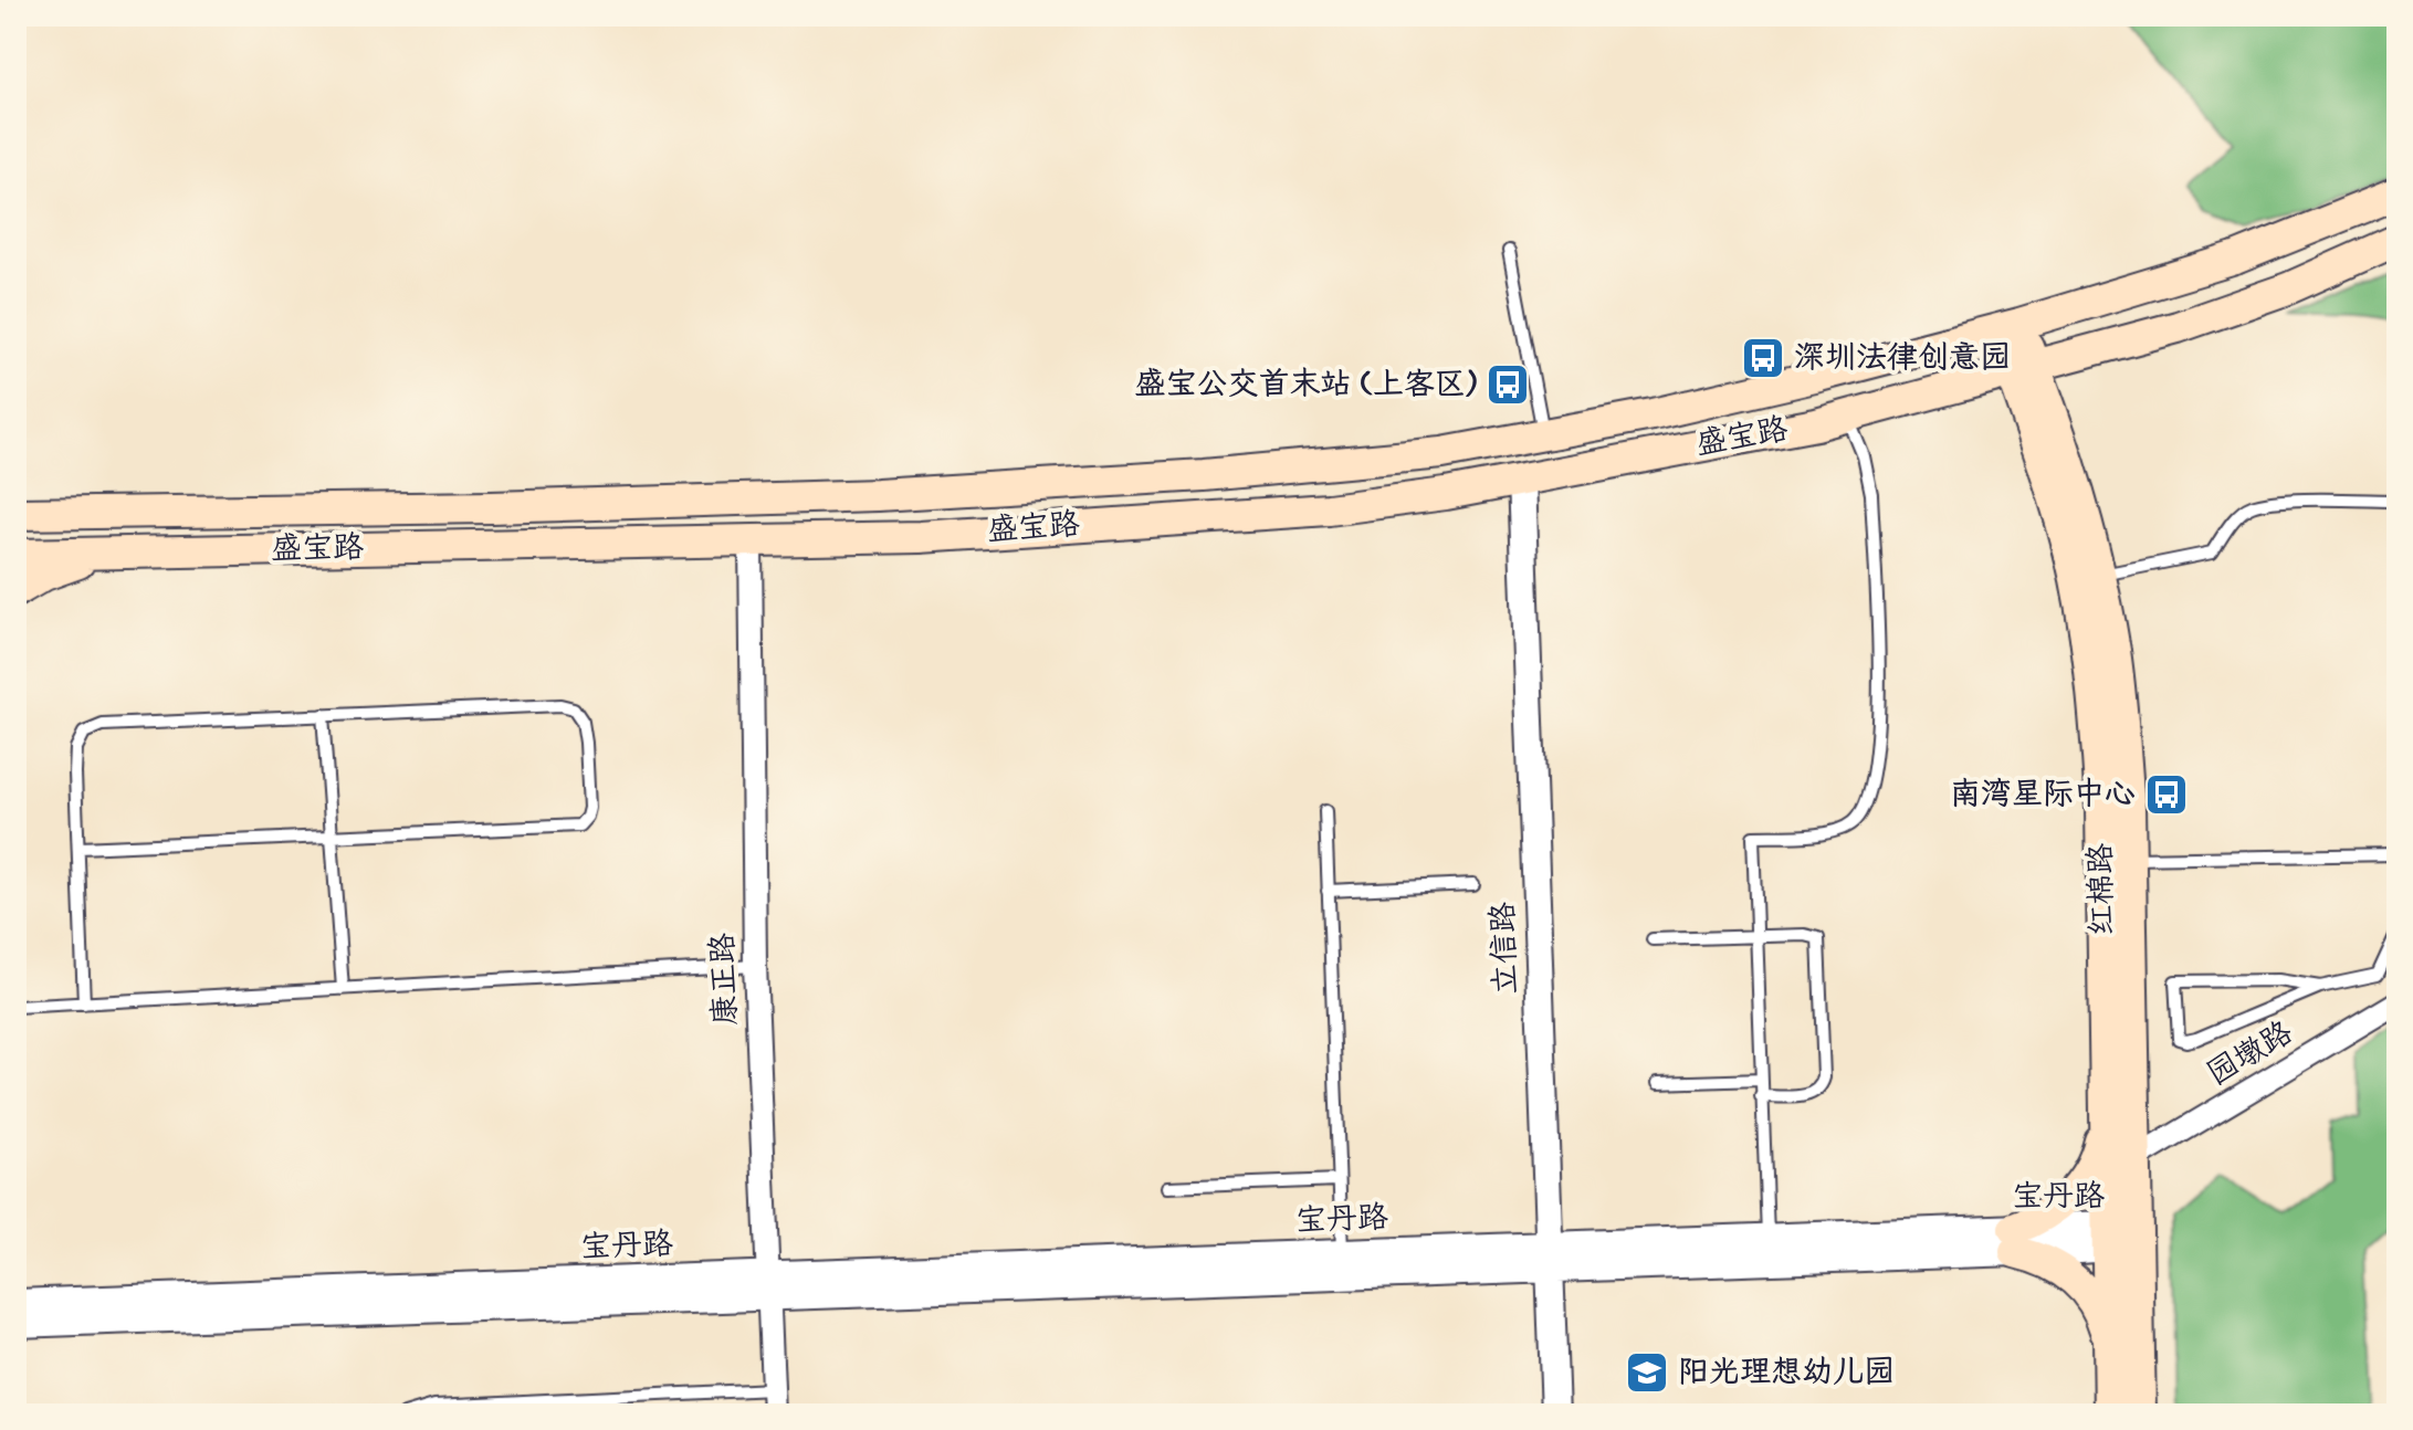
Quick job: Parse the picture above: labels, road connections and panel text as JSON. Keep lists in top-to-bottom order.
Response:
{
  "streets": {
    "main road": ["盛宝路", "红棉路"],
    "street": [
      "立信路",
      "康正路",
      "园墩路",
      "宝丹路"
    ]
  },
  "crossings": [
    ["盛宝路", "红棉路"],
    ["盛宝路", "立信路"],
    ["盛宝路", "康正路"],
    ["红棉路", "园墩路"],
    ["红棉路", "宝丹路"],
    ["立信路", "宝丹路"],
    ["康正路", "宝丹路"]
  ],
  "places": {
    "bus stop": ["深圳法律创意园", "盛宝公交首末站 (上客区)", "南湾星际中心"],
    "school or university": ["阳光理想幼儿园"]
  }
}
